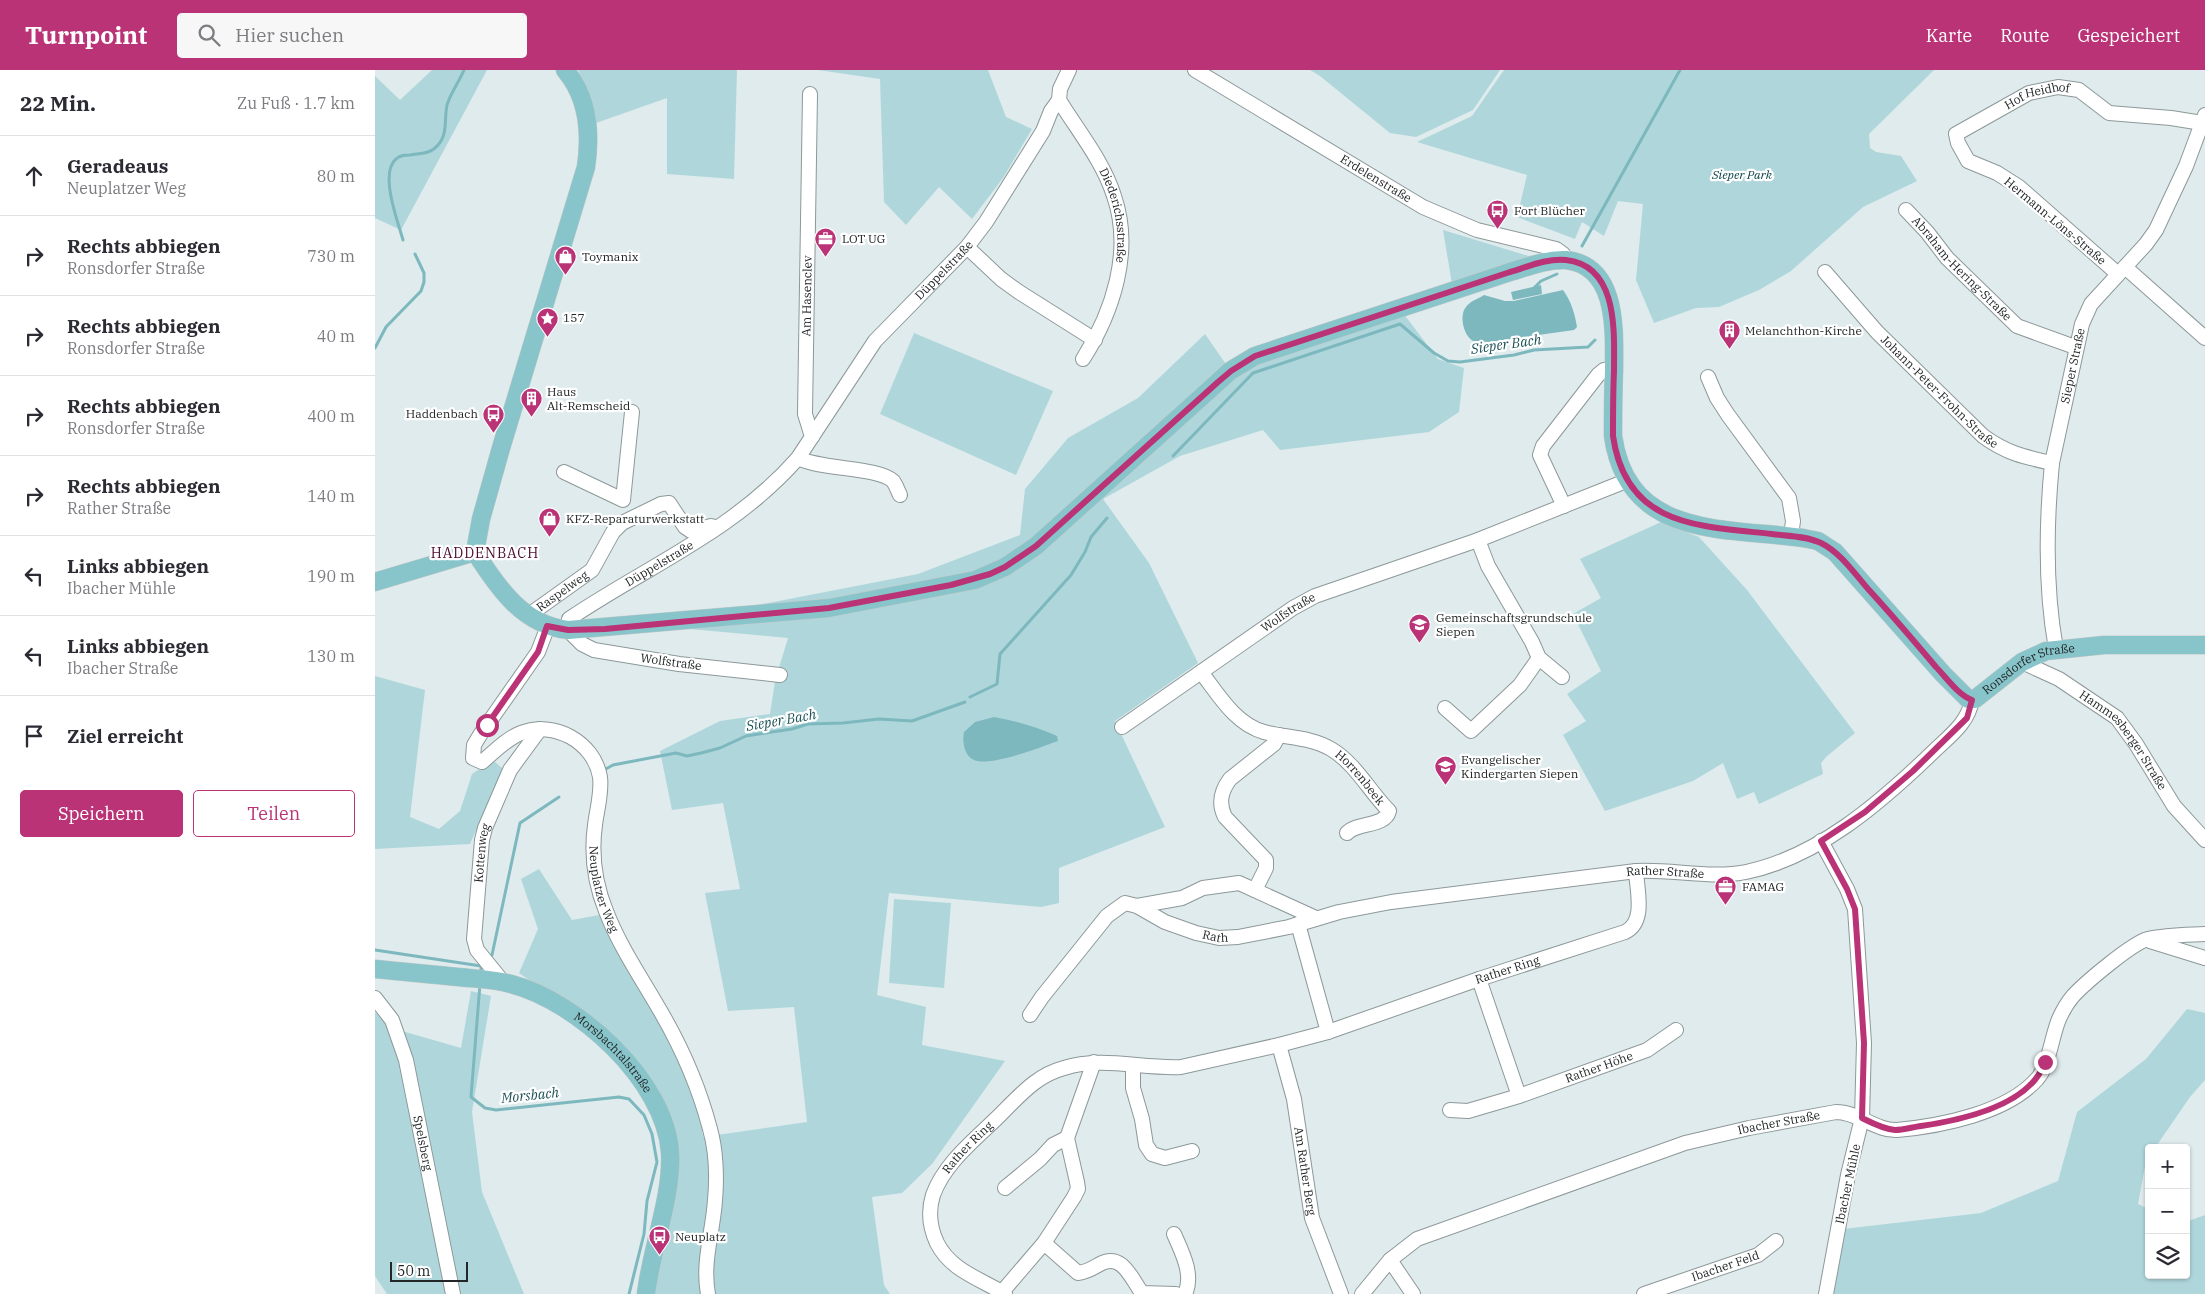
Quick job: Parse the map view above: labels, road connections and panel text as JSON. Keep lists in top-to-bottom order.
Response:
{
  "streets": {
    "main road": ["Ronsdorfer Straße", "Morsbachtalstraße"],
    "street": [
      "Hof Heidhof",
      "Erdelenstraße",
      "Diederichsstraße",
      "Hermann-Löns-Straße",
      "Abraham-Hering-Straße",
      "Düppelstraße",
      "Am Hasenclev",
      "Sieper Straße",
      "Johann-Peter-Frohn-Straße",
      "Raspelweg",
      "Wolfstraße",
      "Hammesberger Straße",
      "Horrenbeek",
      "Kottenweg",
      "Rather Straße",
      "Neuplatzer Weg",
      "Rath",
      "Rather Ring",
      "Rather Höhe",
      "Ibacher Straße",
      "Spelsberg",
      "Am Rather Berg",
      "Ibacher Mühle",
      "Ibacher Feld"
    ]
  },
  "crossings": [
    ["Hof Heidhof", "Hermann-Löns-Straße"],
    ["Hof Heidhof", "Sieper Straße"],
    ["Erdelenstraße", "Ronsdorfer Straße"],
    ["Diederichsstraße", "Düppelstraße"],
    ["Hermann-Löns-Straße", "Sieper Straße"],
    ["Abraham-Hering-Straße", "Sieper Straße"],
    ["Düppelstraße", "Am Hasenclev"],
    ["Düppelstraße", "Raspelweg"],
    ["Düppelstraße", "Wolfstraße"],
    ["Sieper Straße", "Johann-Peter-Frohn-Straße"],
    ["Sieper Straße", "Ronsdorfer Straße"],
    ["Wolfstraße", "Ronsdorfer Straße"],
    ["Wolfstraße", "Horrenbeek"],
    ["Ronsdorfer Straße", "Hammesberger Straße"],
    ["Ronsdorfer Straße", "Rather Straße"],
    ["Kottenweg", "Neuplatzer Weg"],
    ["Kottenweg", "Morsbachtalstraße"],
    ["Rather Straße", "Rath"],
    ["Rather Straße", "Rather Ring"],
    ["Rather Straße", "Ibacher Mühle"],
    ["Rather Ring", "Am Rather Berg"],
    ["Ibacher Straße", "Ibacher Mühle"]
  ],
  "districts": ["HADDENBACH"],
  "water": ["Sieper Bach", "Morsbach"],
  "parks": ["Sieper Park"],
  "places": {
    "bus stop": ["Fort Blücher", "Haddenbach", "Neuplatz"],
    "office": ["LOT UG", "FAMAG"],
    "shop": ["Toymanix", "KFZ-Reparaturwerkstatt"],
    "place": ["157"],
    "building": ["Melanchthon-Kirche", "Haus Alt-Remscheid"],
    "school or university": ["Gemeinschaftsgrundschule Siepen", "Evangelischer Kindergarten Siepen"]
  },
  "scale_bar": "50 m",
  "page": {
    "header": "Turnpoint",
    "search": "Hier suchen",
    "nav": ["Karte", "Route", "Gespeichert"],
    "heading": ["22 Min.", "Zu Fuß · 1.7 km"],
    "list": [
      ["Geradeaus", "Neuplatzer Weg", "80 m"],
      ["Rechts abbiegen", "Ronsdorfer Straße", "730 m"],
      ["Rechts abbiegen", "Ronsdorfer Straße", "40 m"],
      ["Rechts abbiegen", "Ronsdorfer Straße", "400 m"],
      ["Rechts abbiegen", "Rather Straße", "140 m"],
      ["Links abbiegen", "Ibacher Mühle", "190 m"],
      ["Links abbiegen", "Ibacher Straße", "130 m"],
      "Ziel erreicht"
    ],
    "buttons": ["Speichern", "Teilen"],
    "map_buttons": ["+", "−"],
    "scale": "50 m"
  }
}
